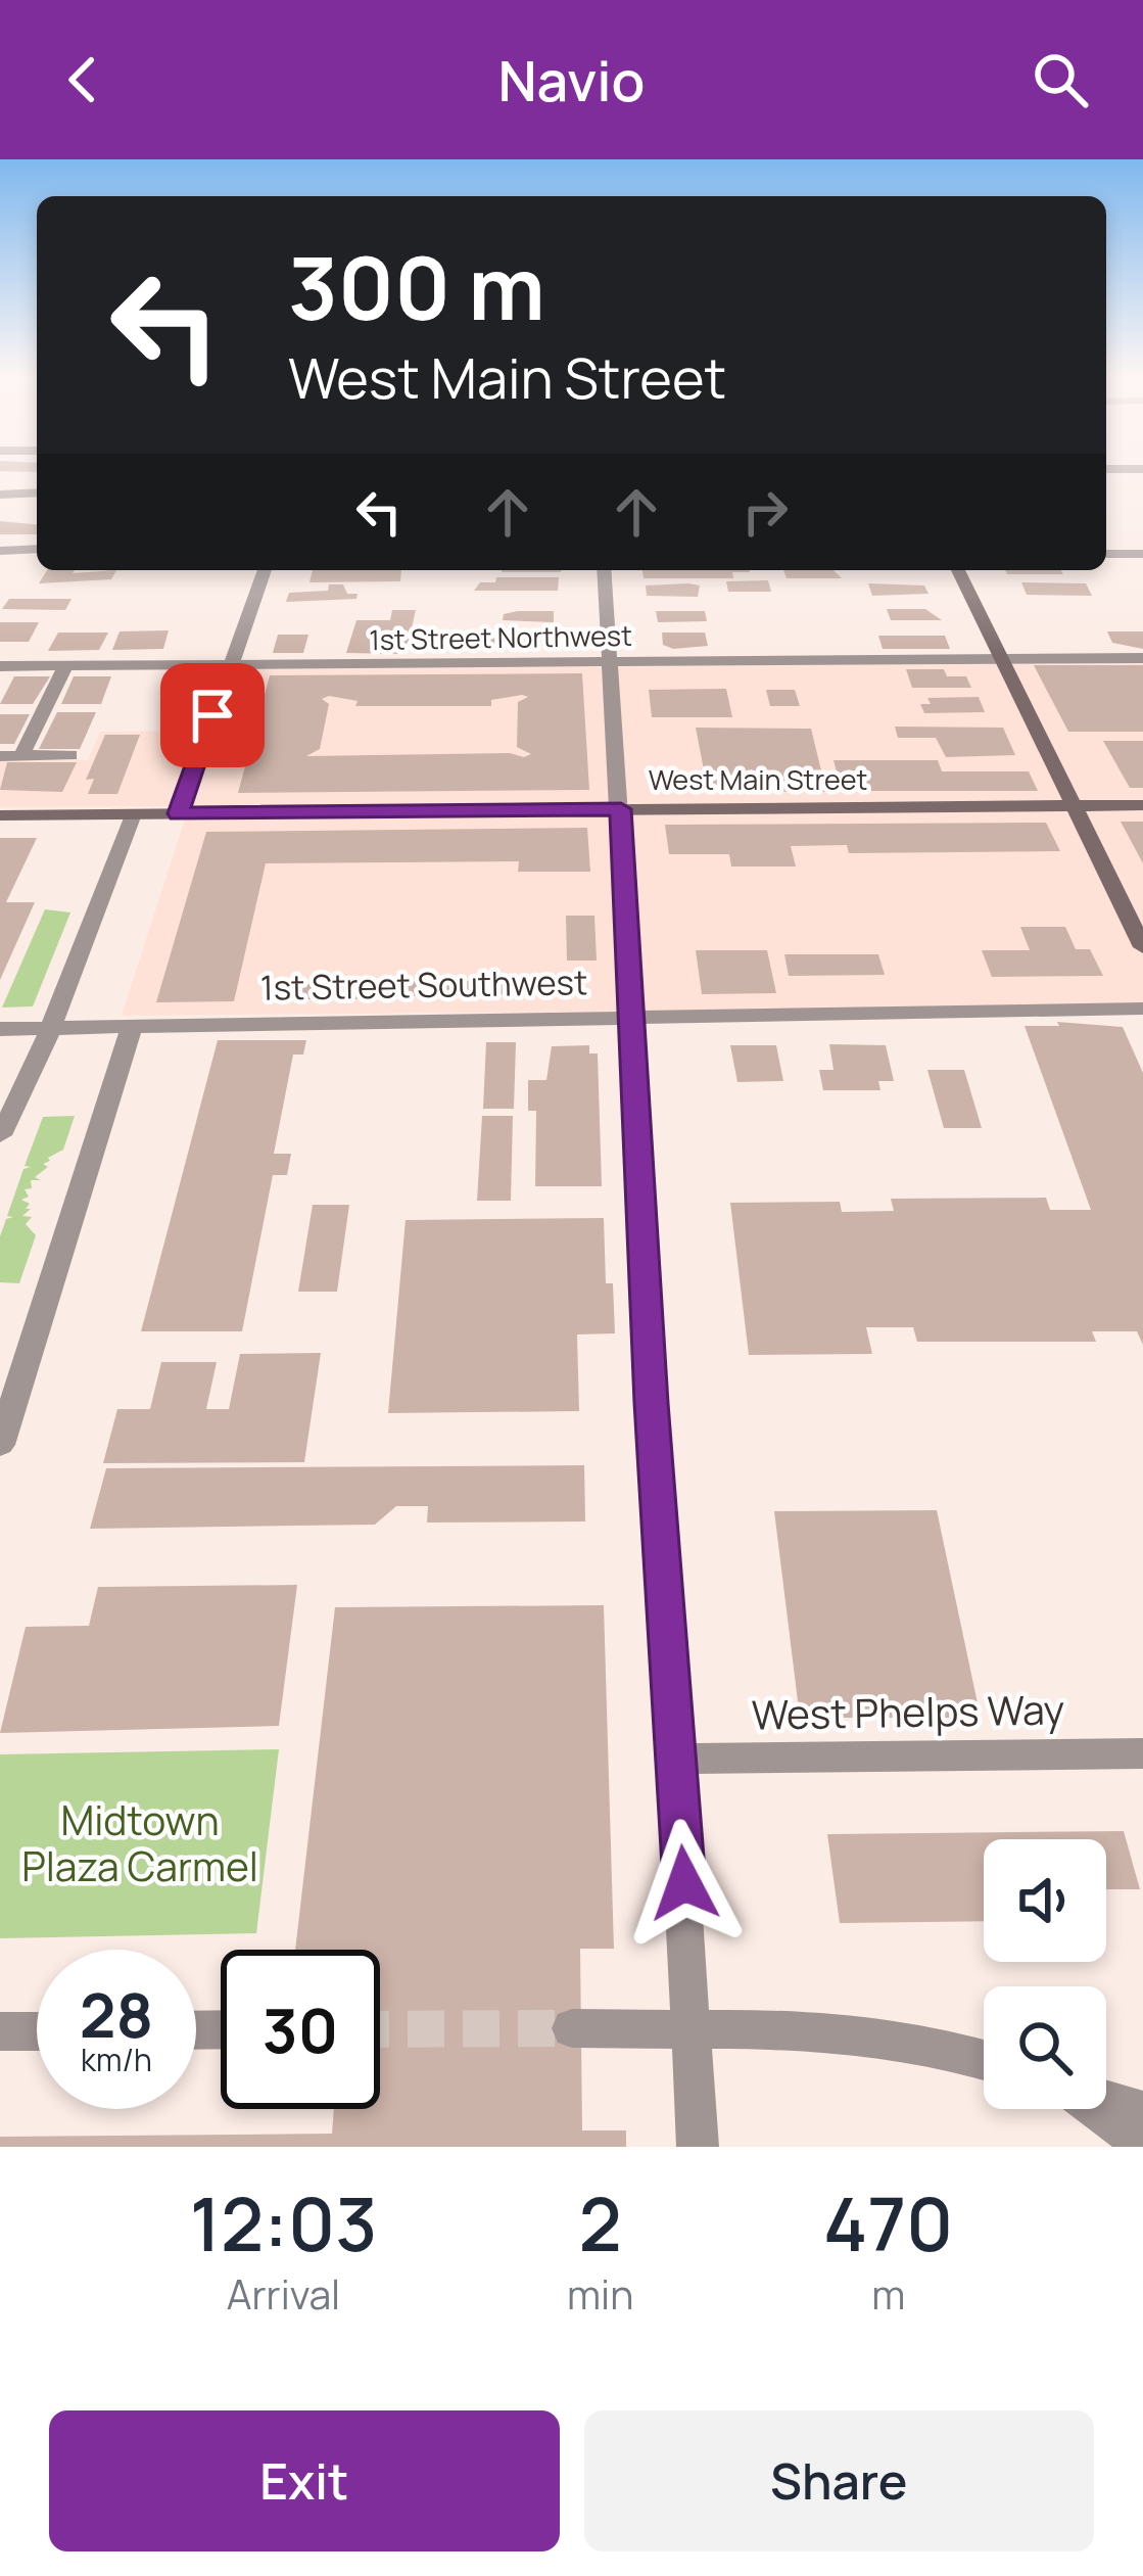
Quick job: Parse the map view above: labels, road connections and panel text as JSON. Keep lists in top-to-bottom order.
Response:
{
  "streets": {
    "main road": ["West Main Street"],
    "street": ["1st Street Northwest", "1st Street Southwest", "West Phelps Way"]
  },
  "parks": ["Midtown Plaza Carmel"],
  "page": {
    "header": "Navio",
    "turn": ["300 m", "West Main Street"],
    "speed": "28 km/h",
    "limit": "30",
    "eta": [
      "12:03",
      "Arrival",
      "2",
      "min",
      "470",
      "m"
    ],
    "buttons": ["Exit", "Share"]
  }
}
